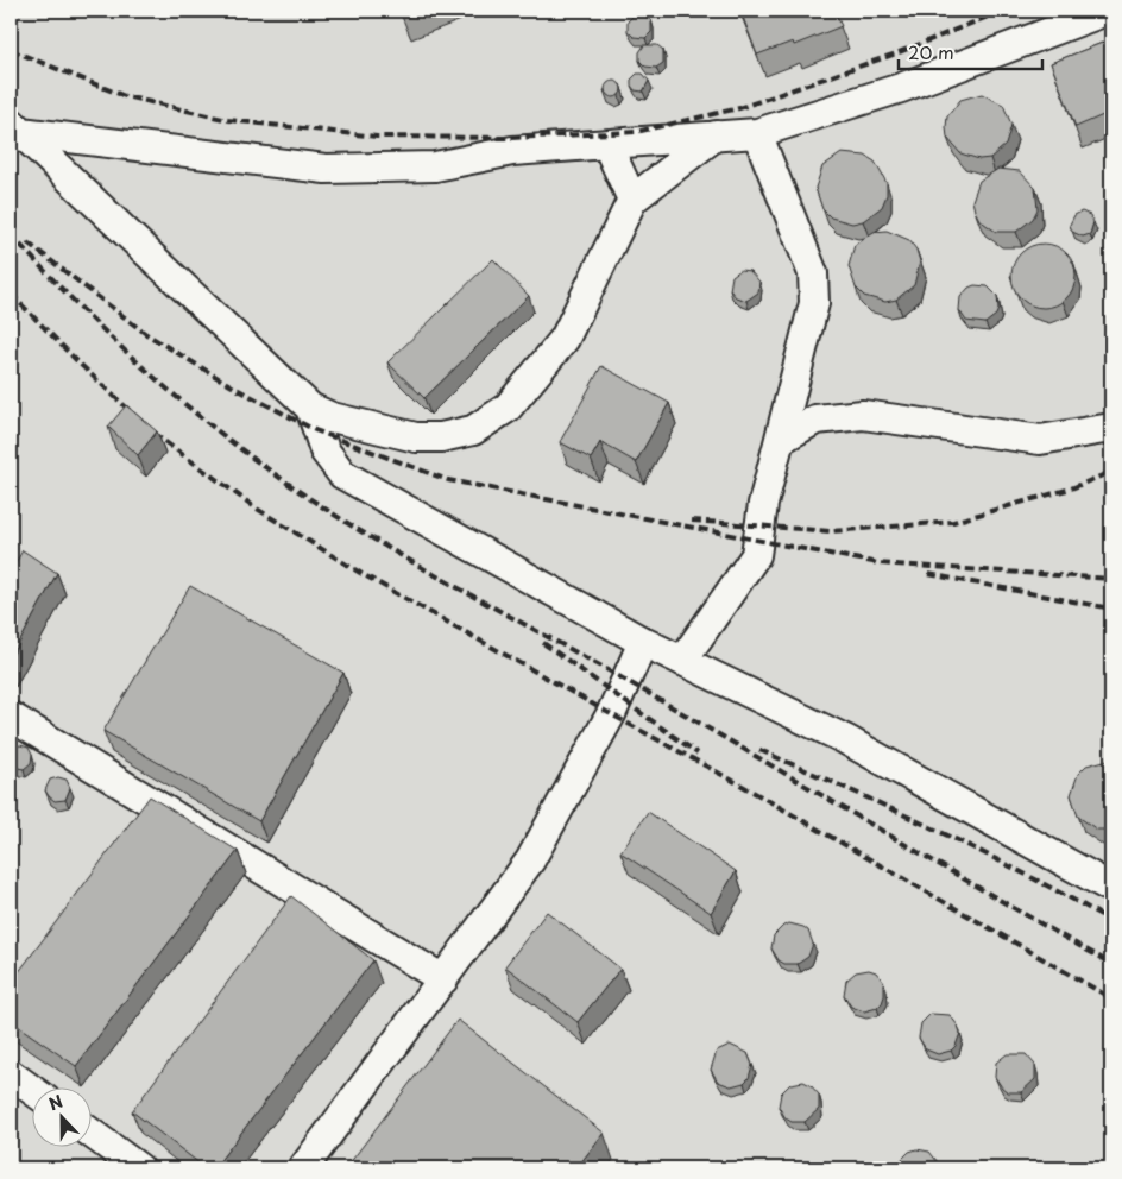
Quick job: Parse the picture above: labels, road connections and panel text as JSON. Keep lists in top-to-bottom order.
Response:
{
  "scale_bar": "20 m",
  "north": "top"
}
